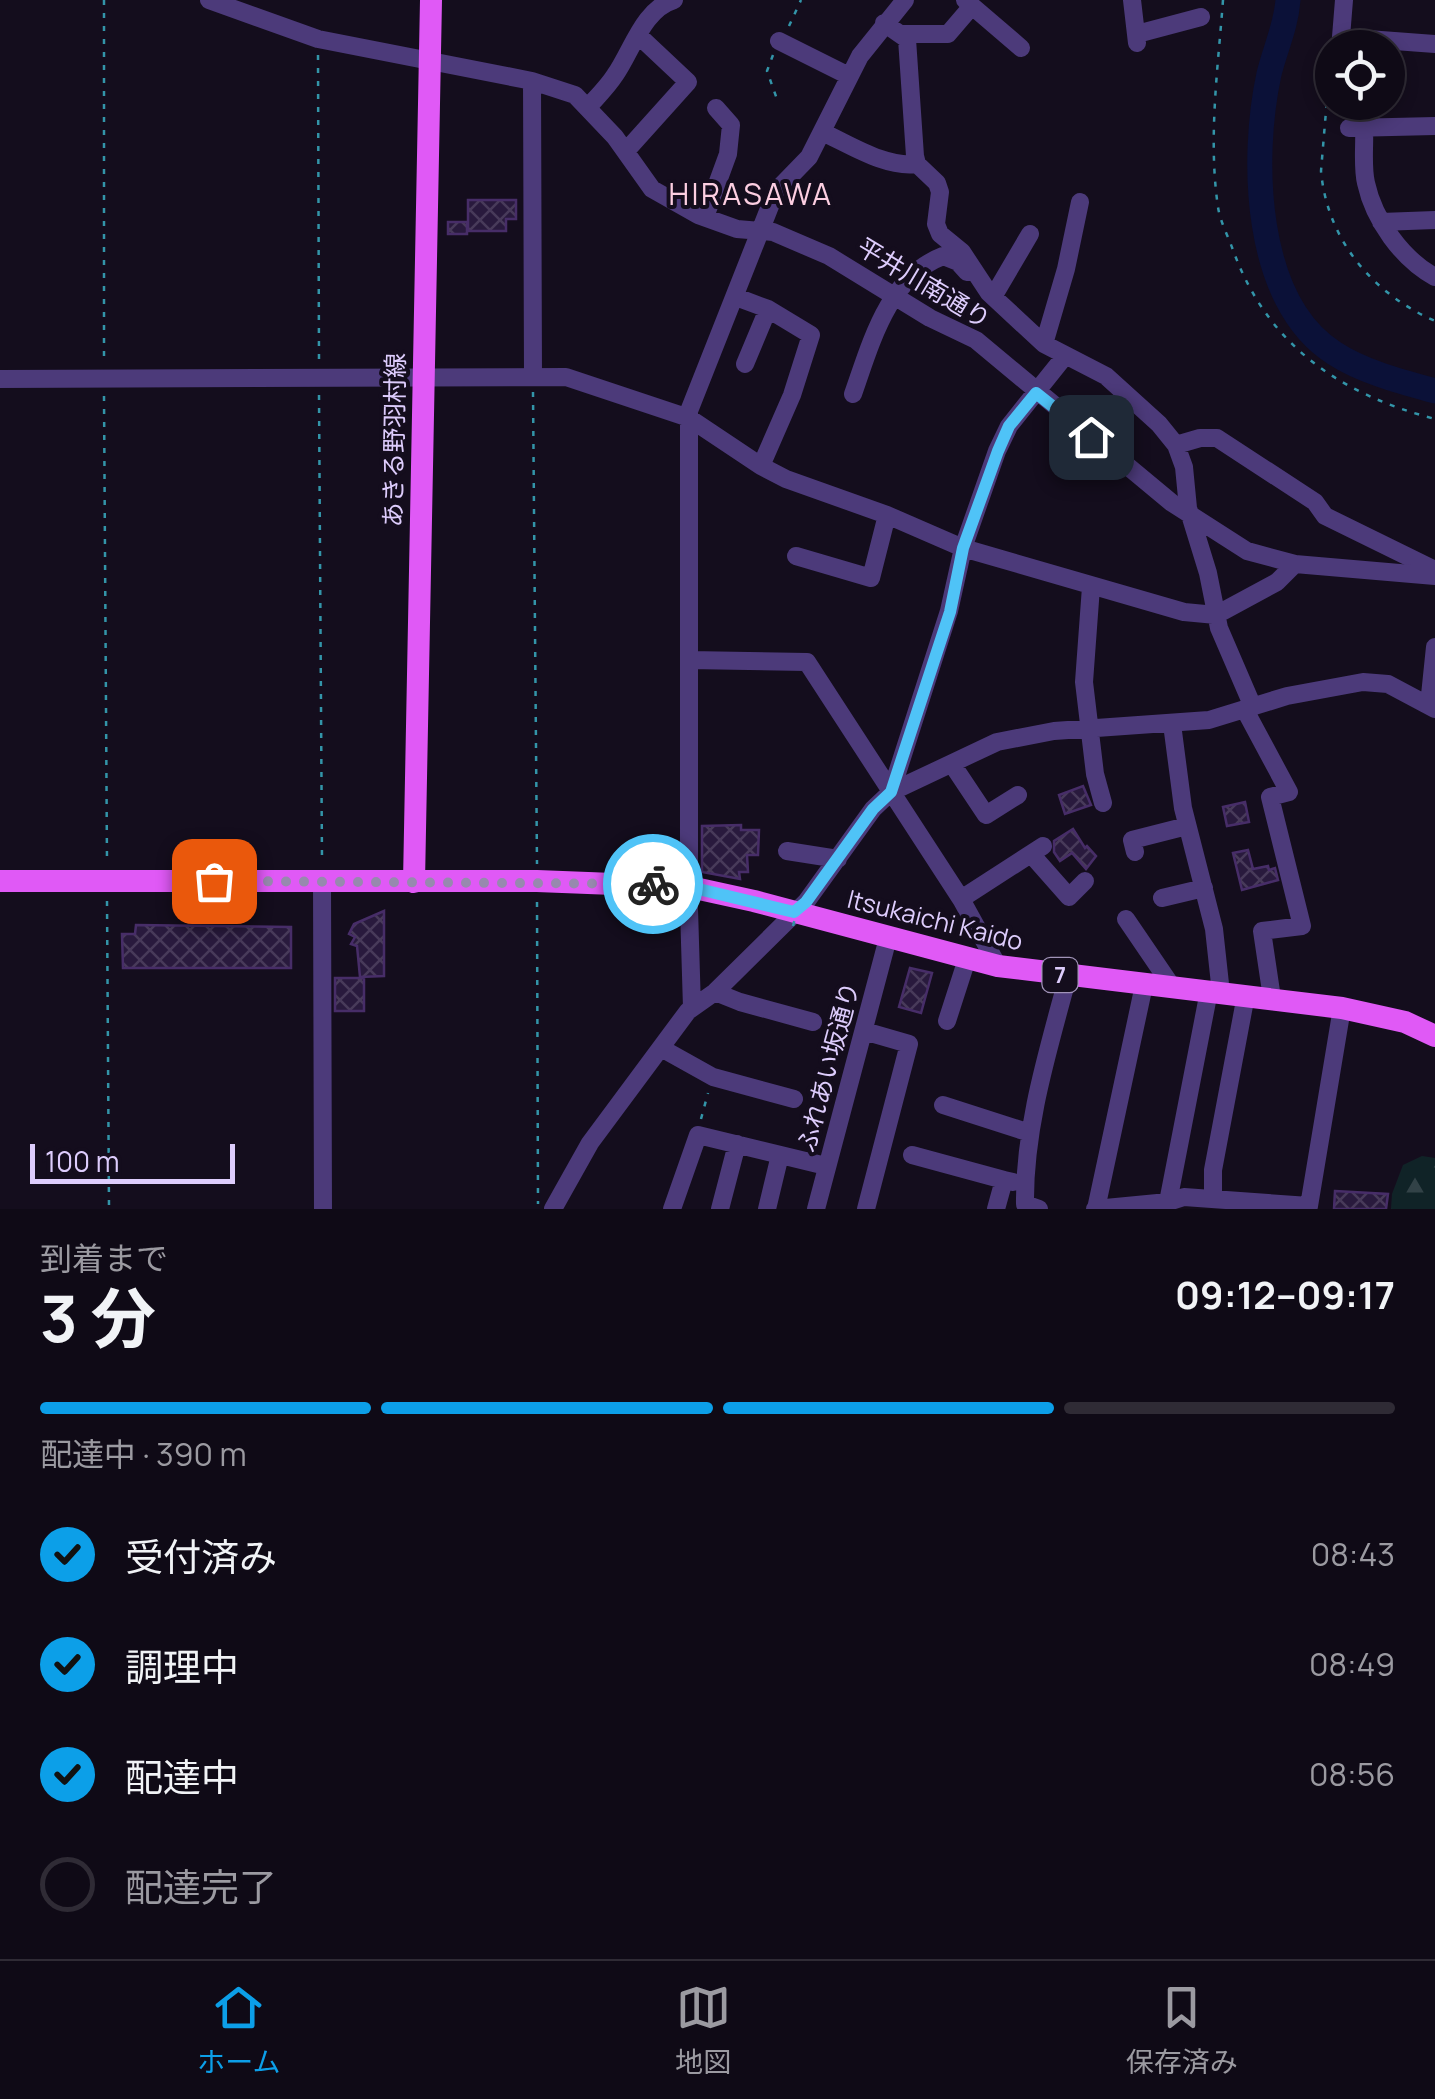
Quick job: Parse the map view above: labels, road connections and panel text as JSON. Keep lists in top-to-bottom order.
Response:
{
  "streets": {
    "main road": ["あきる野羽村線", "Itsukaichi Kaido", "7"],
    "street": ["平井川南通り", "ふれあい坂通り"]
  },
  "crossings": [
    ["平井川南通り", "あきる野羽村線"],
    ["あきる野羽村線", "Itsukaichi Kaido"],
    ["Itsukaichi Kaido", "ふれあい坂通り"]
  ],
  "districts": ["HIRASAWA"],
  "scale_bar": "100 m",
  "page": {
    "scale": "100 m",
    "heading": ["3 分", "到着まで", "09:12–09:17"],
    "bar": "配達中 · 390 m",
    "list": [
      ["受付済み", "08:43"],
      ["調理中", "08:49"],
      ["配達中", "08:56"],
      "配達完了"
    ],
    "tabs": ["ホーム", "地図", "保存済み"]
  }
}
